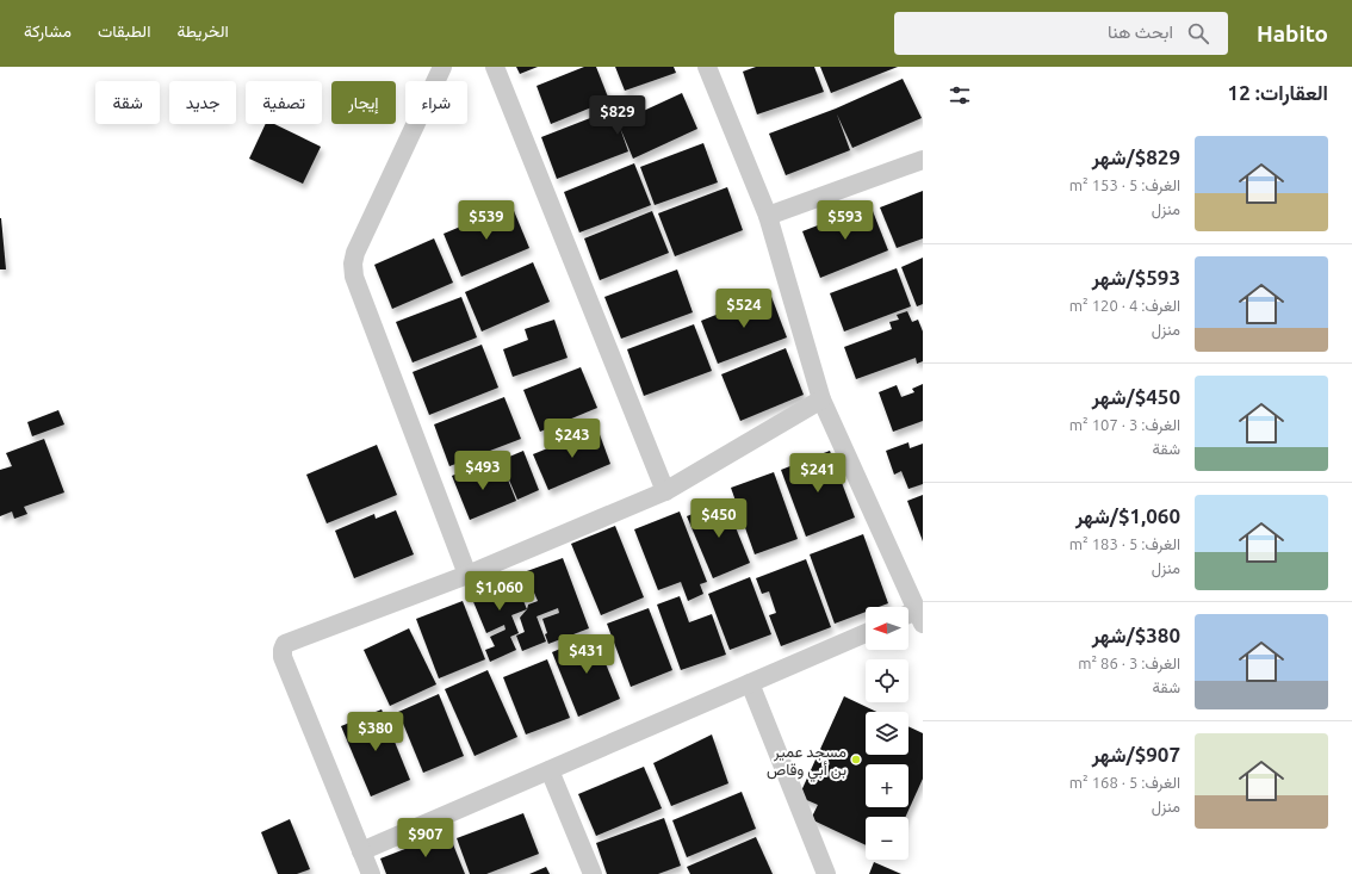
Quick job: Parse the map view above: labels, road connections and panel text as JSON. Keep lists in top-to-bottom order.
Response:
{
  "places": ["مسجد عمير بن أبي وقاص"],
  "north": "left",
  "page": {
    "header": "Habito",
    "search": "ابحث هنا",
    "nav": ["الخريطة", "الطبقات", "مشاركة"],
    "heading": "العقارات: 12",
    "chip": [
      "شراء",
      "إيجار",
      "تصفية",
      "جديد",
      "شقة"
    ],
    "price": [
      "$829",
      "$539",
      "$593",
      "$524",
      "$243",
      "$493",
      "$241",
      "$450",
      "$1,060",
      "$431",
      "$380",
      "$907"
    ],
    "list": [
      {
        "name": "$829/شهر",
        "note": "الغرف: 5 · 153 m² · منزل"
      },
      {
        "name": "$593/شهر",
        "note": "الغرف: 4 · 120 m² · منزل"
      },
      {
        "name": "$450/شهر",
        "note": "الغرف: 3 · 107 m² · شقة"
      },
      {
        "name": "$1,060/شهر",
        "note": "الغرف: 5 · 183 m² · منزل"
      },
      {
        "name": "$380/شهر",
        "note": "الغرف: 3 · 86 m² · شقة"
      },
      {
        "name": "$907/شهر",
        "note": "الغرف: 5 · 168 m² · منزل"
      }
    ],
    "map_buttons": ["+", "−"]
  }
}
